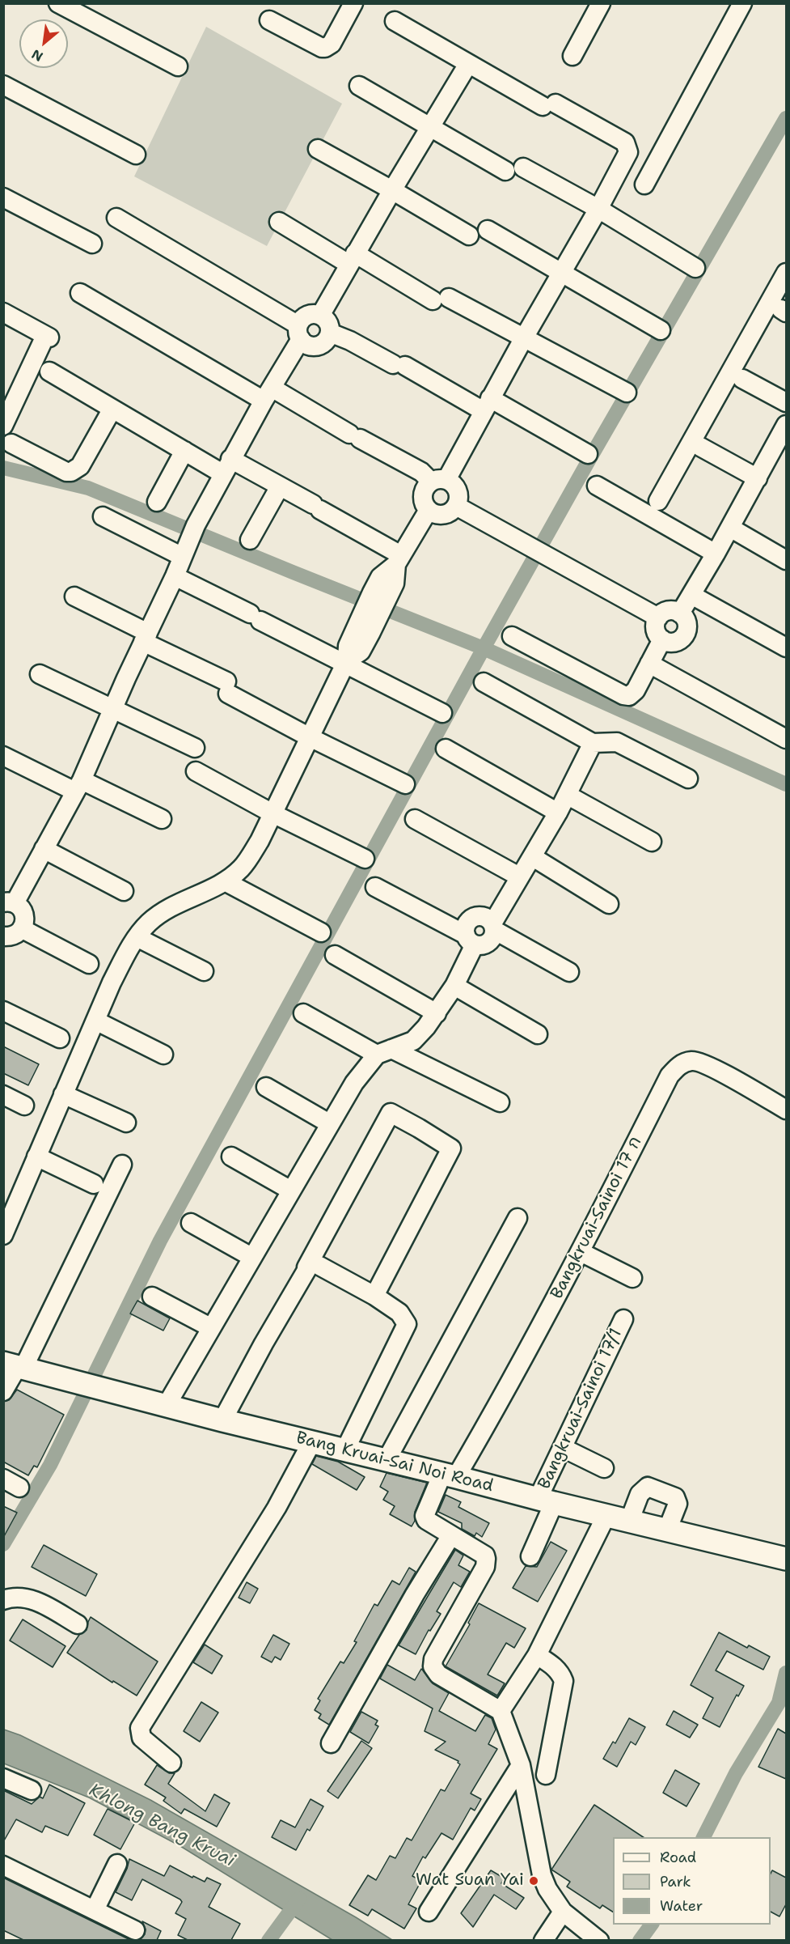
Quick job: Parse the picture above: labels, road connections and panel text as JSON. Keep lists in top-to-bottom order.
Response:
{
  "streets": {
    "main road": ["Bang Kruai-Sai Noi Road"],
    "street": ["Bangkruai-Sainoi 17 ก", "Bangkruai-Sainoi 17/1"]
  },
  "crossings": [
    ["Bangkruai-Sainoi 17 ก", "Bang Kruai-Sai Noi Road"],
    ["Bangkruai-Sainoi 17/1", "Bang Kruai-Sai Noi Road"]
  ],
  "water": ["Khlong Bang Kruai"],
  "places": ["Wat Suan Yai"],
  "legend": ["Road", "Park", "Water"],
  "north": "bottom left"
}
